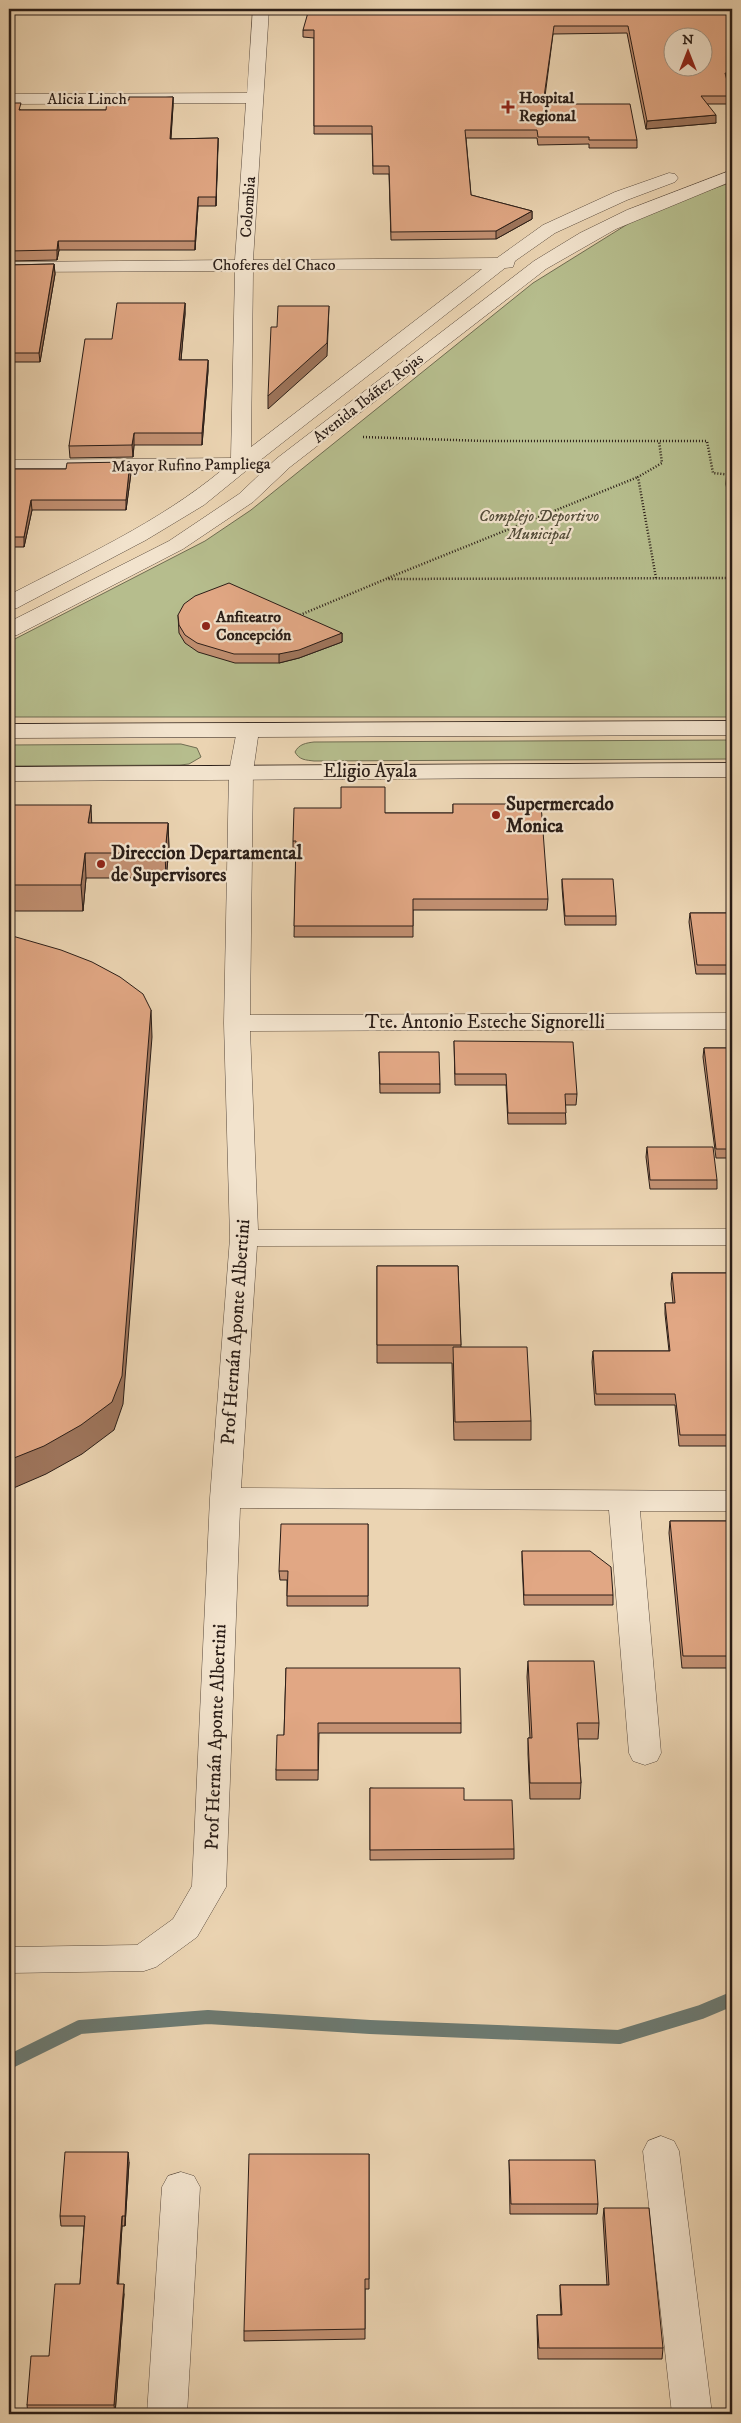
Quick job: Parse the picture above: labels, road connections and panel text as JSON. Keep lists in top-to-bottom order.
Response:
{
  "streets": {
    "street": [
      "Alicia Linch",
      "Colombia",
      "Choferes del Chaco",
      "Avenida Ibáñez Rojas",
      "Mayor Rufino Pampliega",
      "Eligio Ayala",
      "Tte. Antonio Esteche Signorelli",
      "Prof Hernán Aponte Albertini"
    ]
  },
  "crossings": [
    ["Alicia Linch", "Colombia"],
    ["Colombia", "Choferes del Chaco"],
    ["Colombia", "Avenida Ibáñez Rojas"],
    ["Colombia", "Mayor Rufino Pampliega"],
    ["Choferes del Chaco", "Avenida Ibáñez Rojas"],
    ["Avenida Ibáñez Rojas", "Mayor Rufino Pampliega"],
    ["Eligio Ayala", "Prof Hernán Aponte Albertini"],
    ["Tte. Antonio Esteche Signorelli", "Prof Hernán Aponte Albertini"]
  ],
  "parks": ["Complejo Deportivo Municipal"],
  "places": {
    "health": ["Hospital Regional"],
    "other": ["Anfiteatro Concepción", "Supermercado Monica", "Direccion Departamental de Supervisores"]
  },
  "north": "top"
}
